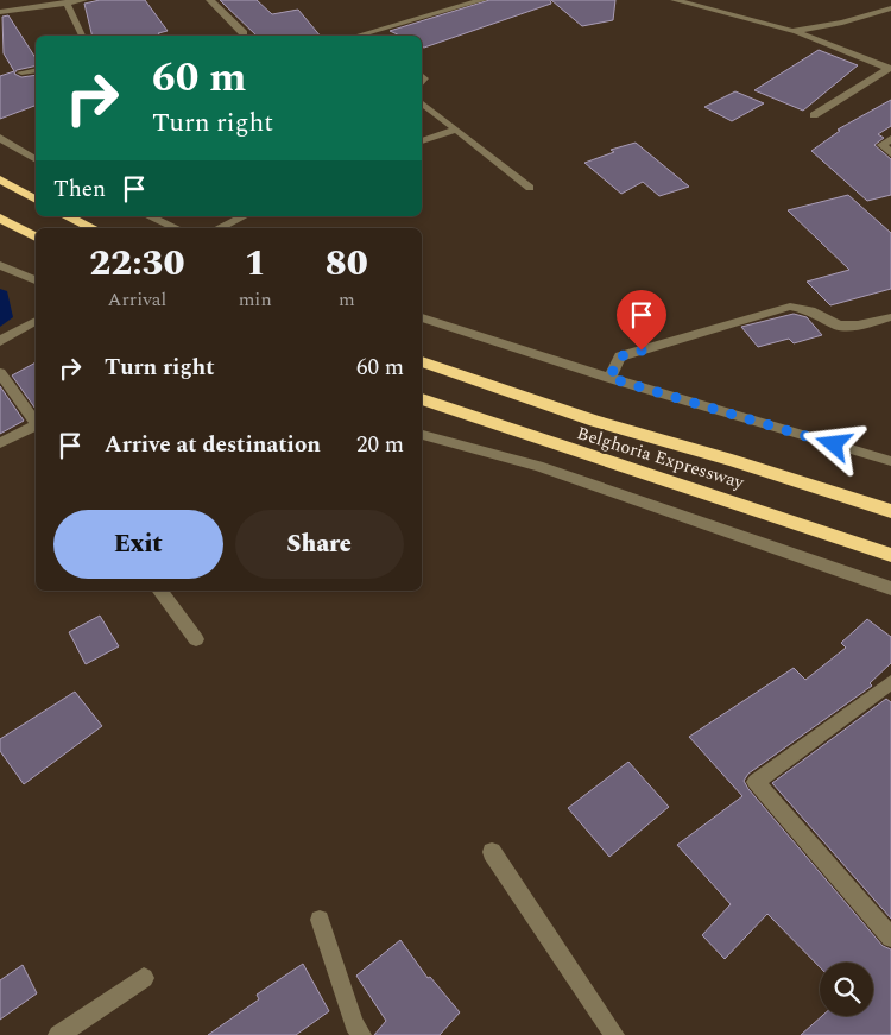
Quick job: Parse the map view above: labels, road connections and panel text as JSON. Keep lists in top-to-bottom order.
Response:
{
  "streets": {
    "highway": ["Belghoria Expressway"]
  },
  "page": {
    "turn": ["60 m", "Turn right"],
    "then": "Then",
    "eta": [
      "22:30",
      "Arrival",
      "1",
      "min",
      "80",
      "m"
    ],
    "list": [
      {
        "name": "Turn right",
        "value": "60 m"
      },
      {
        "name": "Arrive at destination",
        "value": "20 m"
      }
    ],
    "buttons": ["Exit", "Share"]
  }
}
